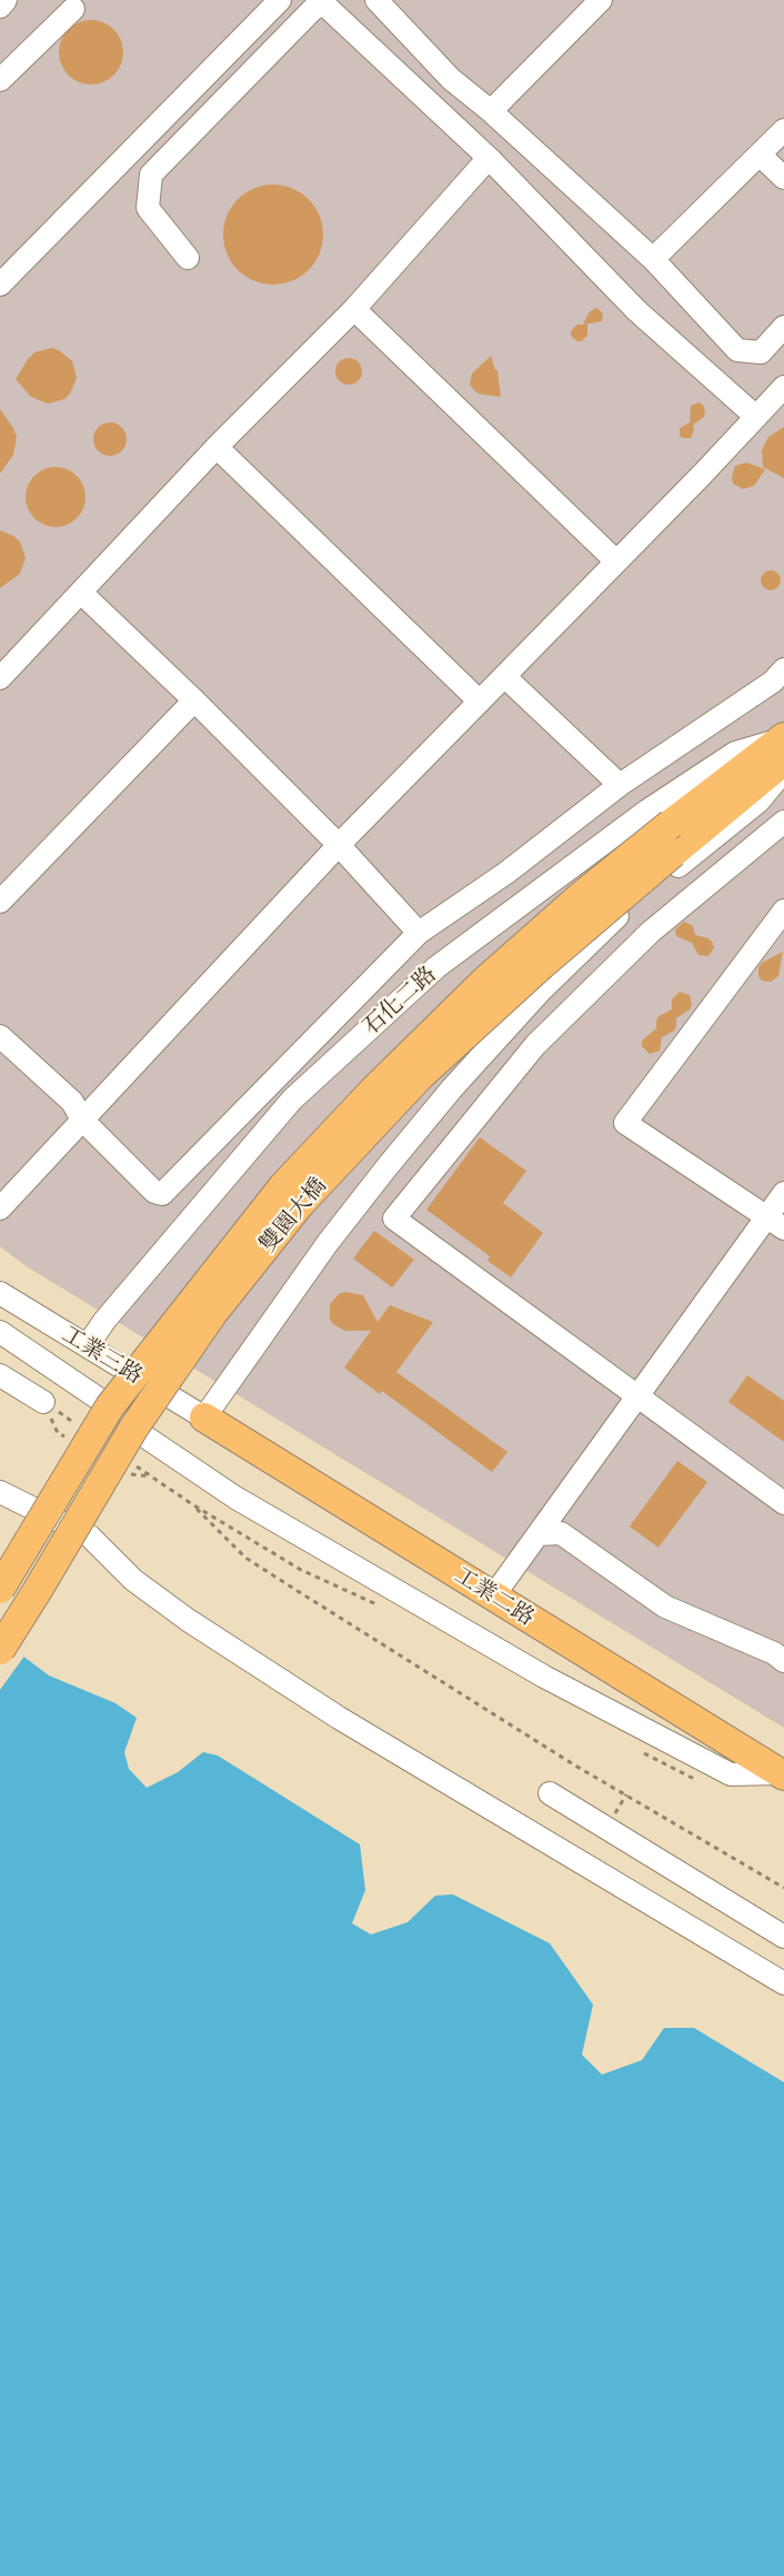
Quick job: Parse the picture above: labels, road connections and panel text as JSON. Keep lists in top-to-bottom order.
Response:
{
  "streets": {
    "main road": ["雙園大橋", "工業二路"],
    "street": ["石化二路", "工業三路"]
  },
  "crossings": [
    ["石化二路", "雙園大橋"],
    ["石化二路", "工業三路"],
    ["工業三路", "工業二路"]
  ]
}
